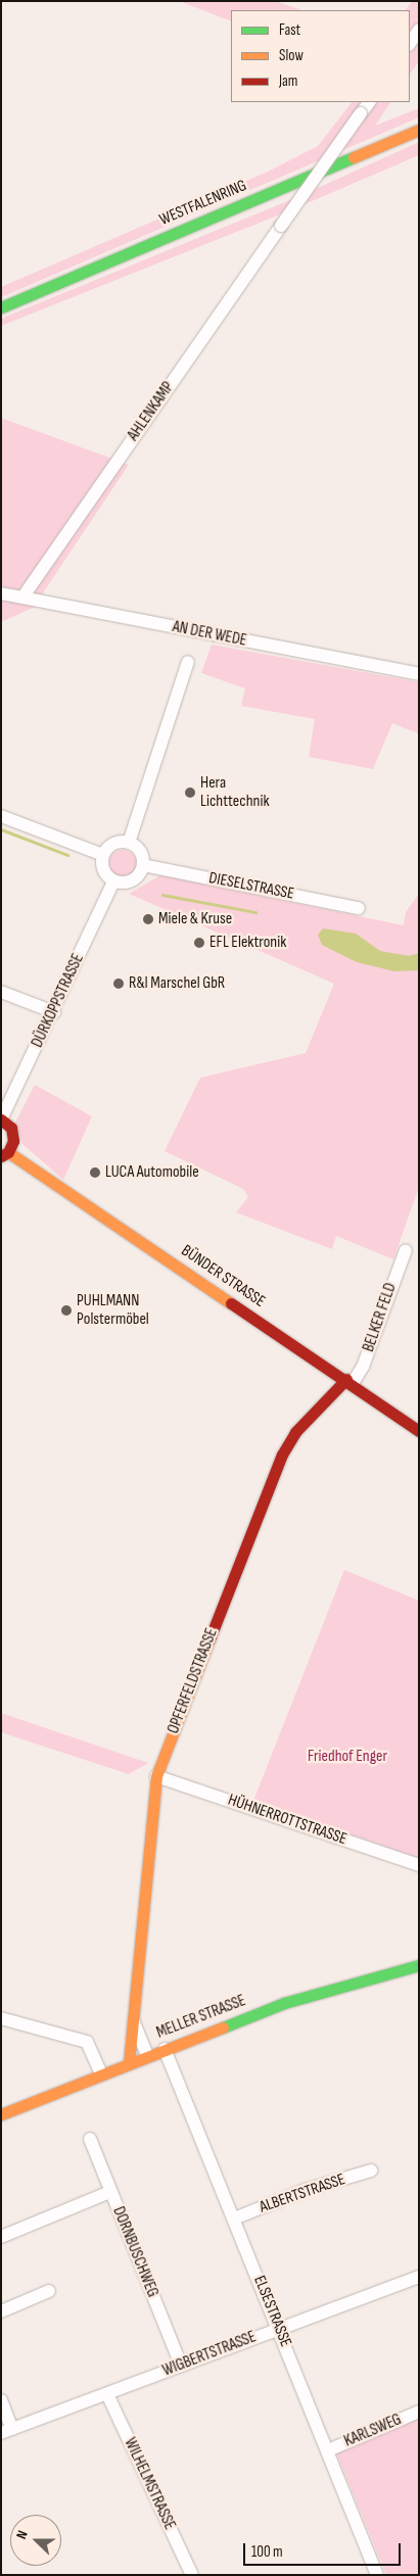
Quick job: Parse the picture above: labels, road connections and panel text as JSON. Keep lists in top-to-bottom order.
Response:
{
  "streets": {
    "street": [
      "WESTFALENRING",
      "AHLENKAMP",
      "AN DER WEDE",
      "DIESELSTRASSE",
      "DÜRKOPPSTRASSE",
      "BÜNDER STRASSE",
      "BELKER FELD",
      "OPFERFELDSTRASSE",
      "HÜHNERROTTSTRASSE",
      "MELLER STRASSE",
      "ALBERTSTRASSE",
      "DORNBUSCHWEG",
      "ELSESTRASSE",
      "WIGBERTSTRASSE",
      "KARLSWEG",
      "WILHELMSTRASSE"
    ]
  },
  "crossings": [
    ["AHLENKAMP", "AN DER WEDE"],
    ["DIESELSTRASSE", "DÜRKOPPSTRASSE"],
    ["BÜNDER STRASSE", "BELKER FELD"],
    ["BÜNDER STRASSE", "OPFERFELDSTRASSE"],
    ["BELKER FELD", "OPFERFELDSTRASSE"],
    ["OPFERFELDSTRASSE", "HÜHNERROTTSTRASSE"],
    ["OPFERFELDSTRASSE", "MELLER STRASSE"],
    ["MELLER STRASSE", "ELSESTRASSE"],
    ["ALBERTSTRASSE", "ELSESTRASSE"],
    ["DORNBUSCHWEG", "WIGBERTSTRASSE"],
    ["ELSESTRASSE", "WIGBERTSTRASSE"],
    ["ELSESTRASSE", "KARLSWEG"],
    ["WIGBERTSTRASSE", "WILHELMSTRASSE"]
  ],
  "parks": ["Friedhof Enger"],
  "places": [
    "Hera Lichttechnik",
    "Miele & Kruse",
    "EFL Elektronik",
    "R&I Marschel GbR",
    "LUCA Automobile",
    "PUHLMANN Polstermöbel"
  ],
  "legend": ["Fast", "Slow", "Jam"],
  "scale_bar": "100 m",
  "north": "left"
}
